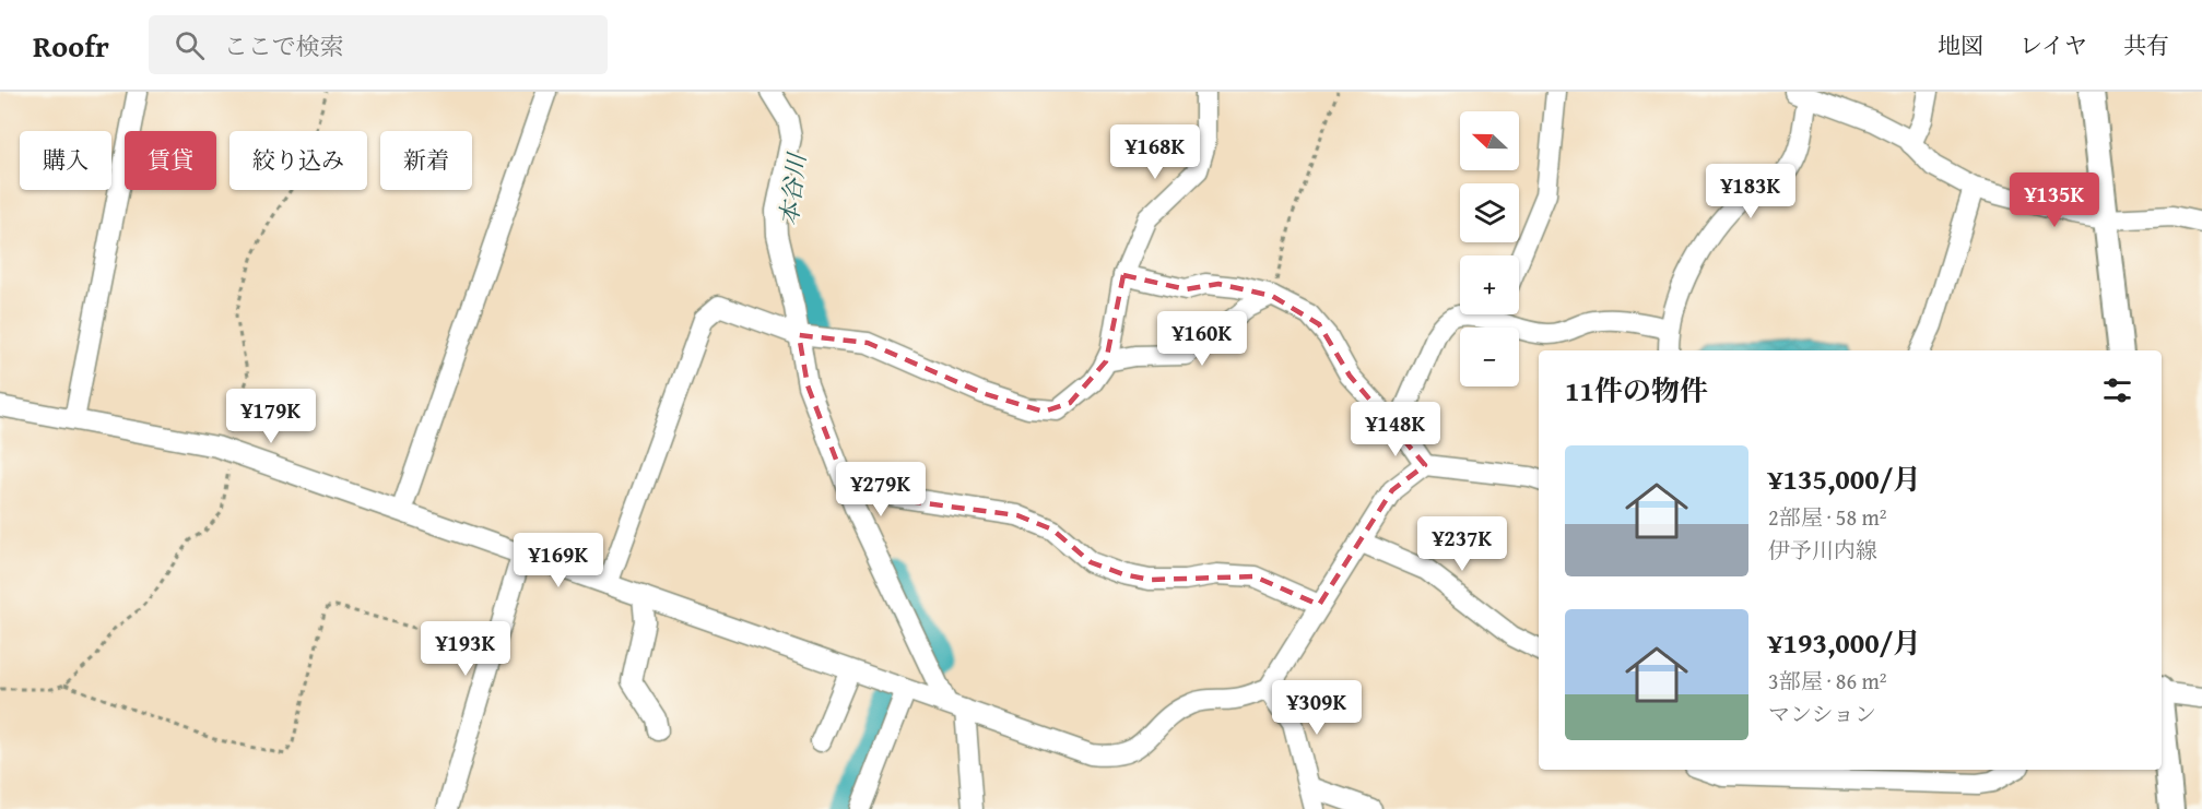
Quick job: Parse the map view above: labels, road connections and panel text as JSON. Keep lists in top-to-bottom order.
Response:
{
  "water": ["本谷川"],
  "north": "left",
  "page": {
    "header": "Roofr",
    "search": "ここで検索",
    "nav": ["地図", "レイヤ", "共有"],
    "map_buttons": ["+", "−"],
    "price": [
      "¥168K",
      "¥183K",
      "¥135K",
      "¥160K",
      "¥179K",
      "¥148K",
      "¥279K",
      "¥237K",
      "¥169K",
      "¥193K",
      "¥309K"
    ],
    "chip": [
      "購入",
      "賃貸",
      "絞り込み",
      "新着"
    ],
    "heading": "11件の物件",
    "list": [
      {
        "name": "¥135,000/月",
        "note": "2部屋 · 58 m² · 伊予川内線"
      },
      {
        "name": "¥193,000/月",
        "note": "3部屋 · 86 m² · マンション"
      }
    ]
  }
}
